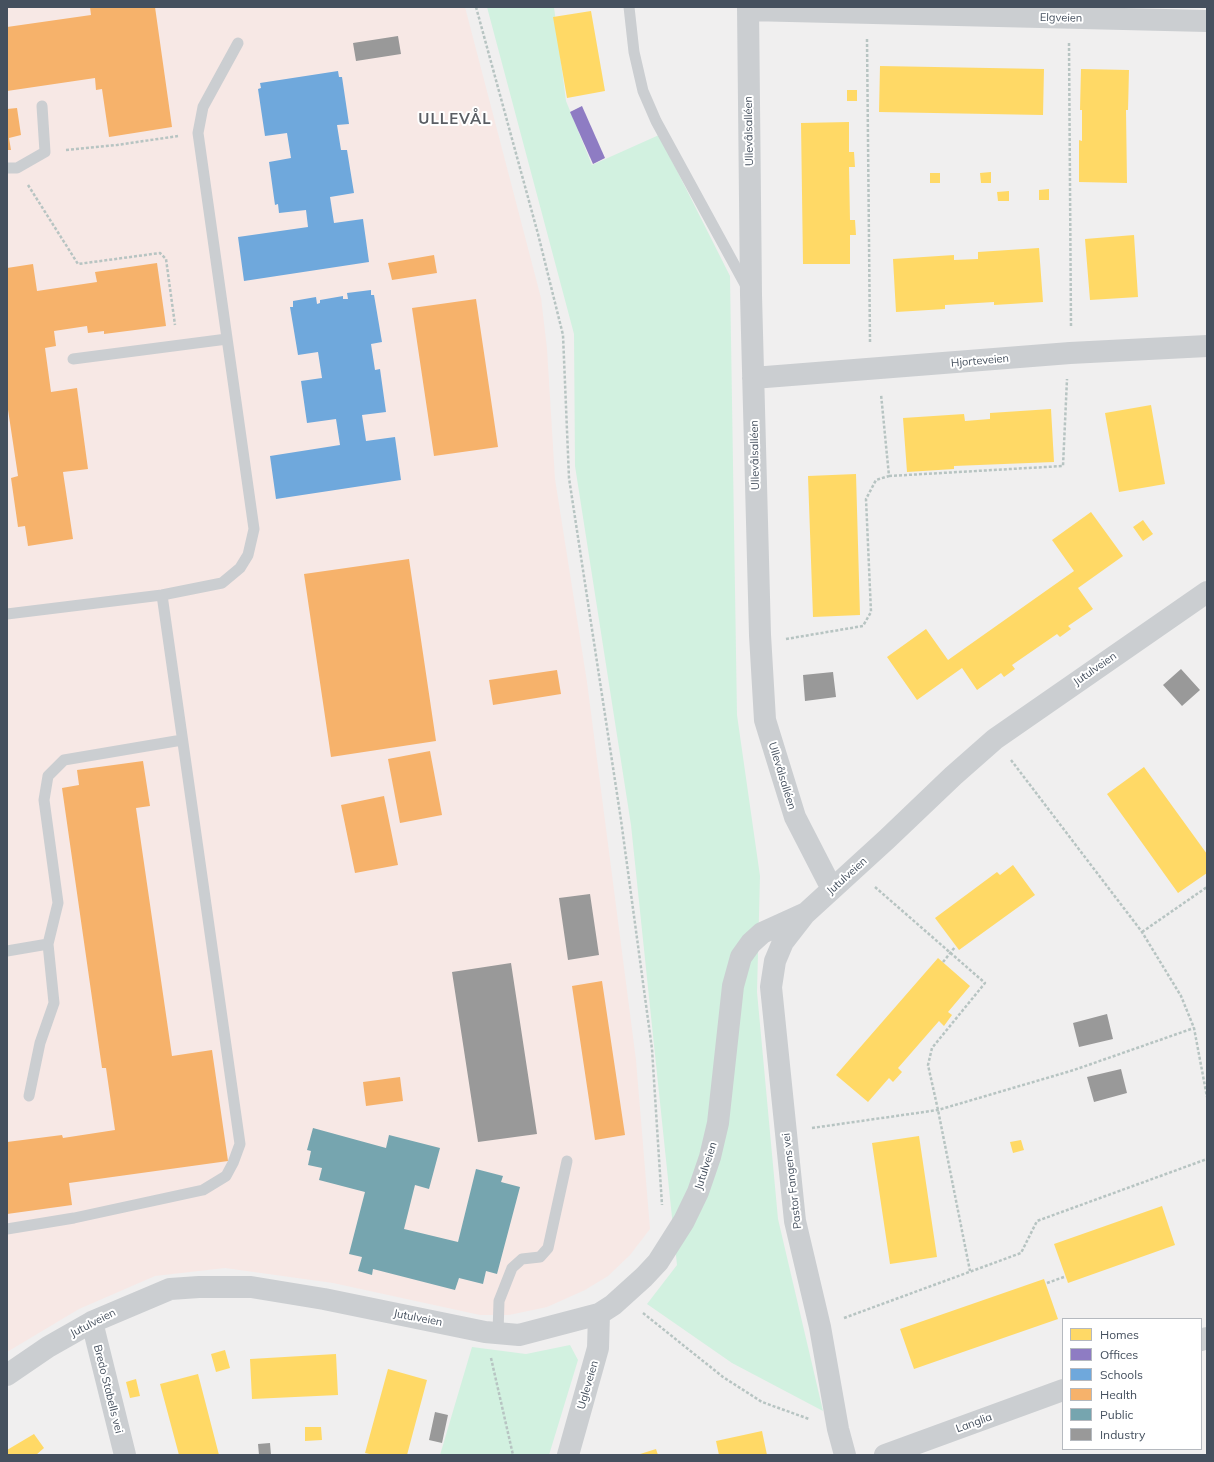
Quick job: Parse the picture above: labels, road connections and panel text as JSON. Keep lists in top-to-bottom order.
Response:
{
  "streets": {
    "street": [
      "Elgveien",
      "Ullevålsalléen",
      "Hjorteveien",
      "Jutulveien",
      "Pastor Fangens vei",
      "Ugleveien",
      "Bredo Stabells vei",
      "Langlia"
    ]
  },
  "crossings": [
    ["Elgveien", "Ullevålsalléen"],
    ["Ullevålsalléen", "Hjorteveien"],
    ["Ullevålsalléen", "Jutulveien"],
    ["Jutulveien", "Pastor Fangens vei"],
    ["Jutulveien", "Ugleveien"],
    ["Jutulveien", "Bredo Stabells vei"]
  ],
  "districts": ["ULLEVÅL"],
  "legend": [
    "Homes",
    "Offices",
    "Schools",
    "Health",
    "Public",
    "Industry"
  ]
}
